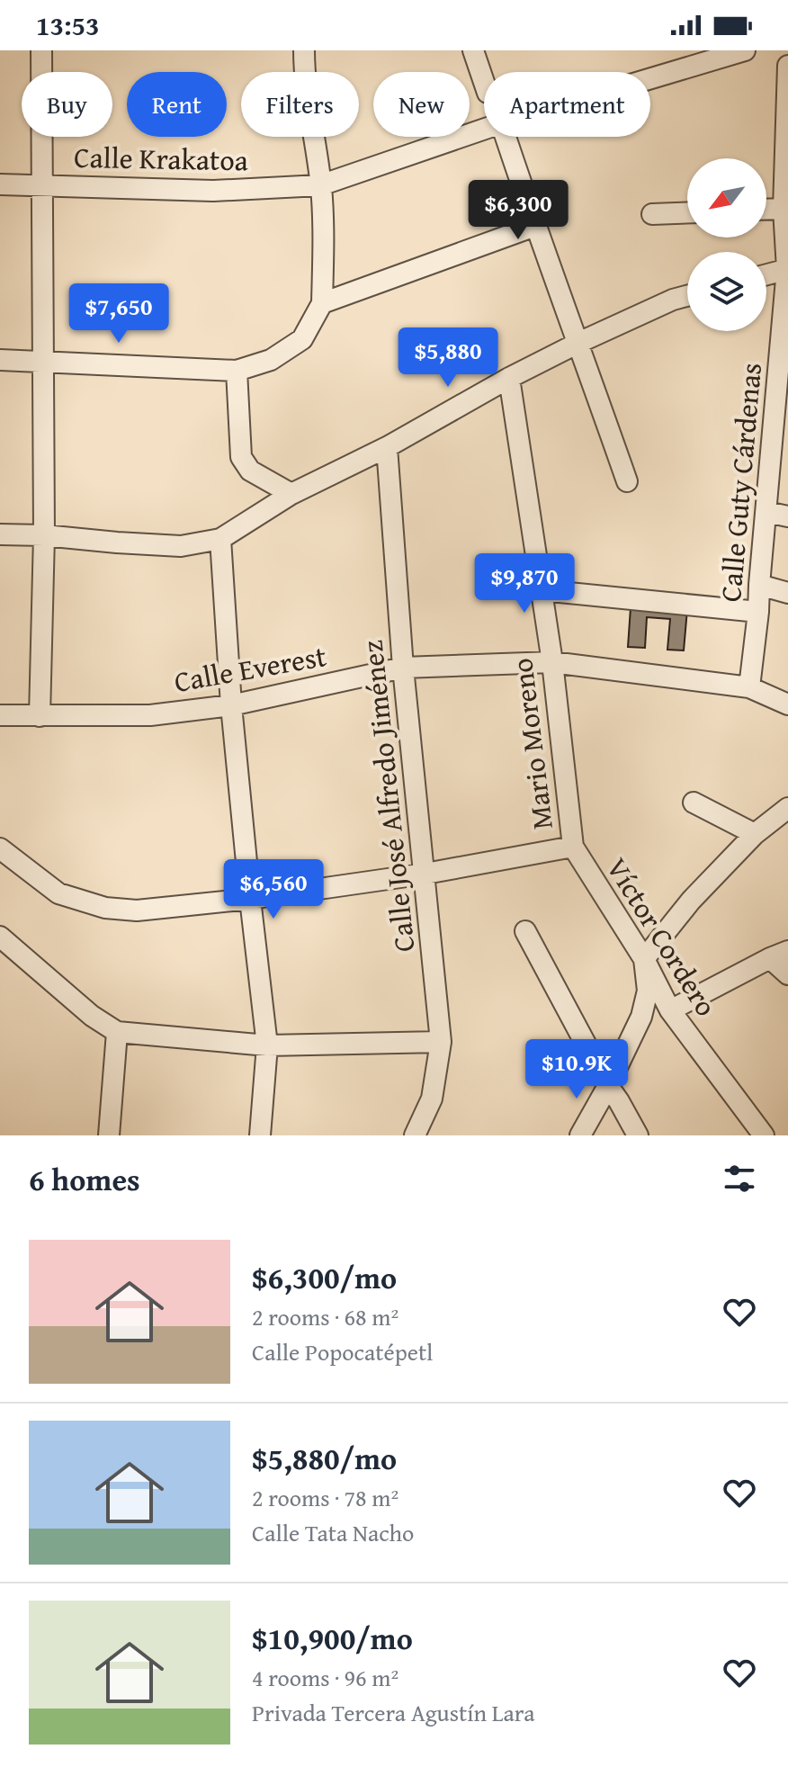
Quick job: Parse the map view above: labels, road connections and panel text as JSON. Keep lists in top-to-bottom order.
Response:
{
  "streets": {
    "street": [
      "Calle Krakatoa",
      "Calle Guty Cárdenas",
      "Calle Everest",
      "Mario Moreno",
      "Calle José Alfredo Jiménez",
      "Víctor Cordero"
    ]
  },
  "crossings": [
    ["Calle Guty Cárdenas", "Calle Everest"],
    ["Calle Everest", "Mario Moreno"],
    ["Calle Everest", "Calle José Alfredo Jiménez"],
    ["Mario Moreno", "Víctor Cordero"]
  ],
  "north": "bottom left",
  "page": {
    "status": "13:53",
    "chip": [
      "Buy",
      "Rent",
      "Filters",
      "New",
      "Apartment"
    ],
    "price": [
      "$6,300",
      "$7,650",
      "$5,880",
      "$9,870",
      "$6,560",
      "$10.9K"
    ],
    "heading": "6 homes",
    "list": [
      {
        "name": "$6,300/mo",
        "note": "2 rooms · 68 m² · Calle Popocatépetl"
      },
      {
        "name": "$5,880/mo",
        "note": "2 rooms · 78 m² · Calle Tata Nacho"
      },
      {
        "name": "$10,900/mo",
        "note": "4 rooms · 96 m² · Privada Tercera Agustín Lara"
      }
    ]
  }
}
